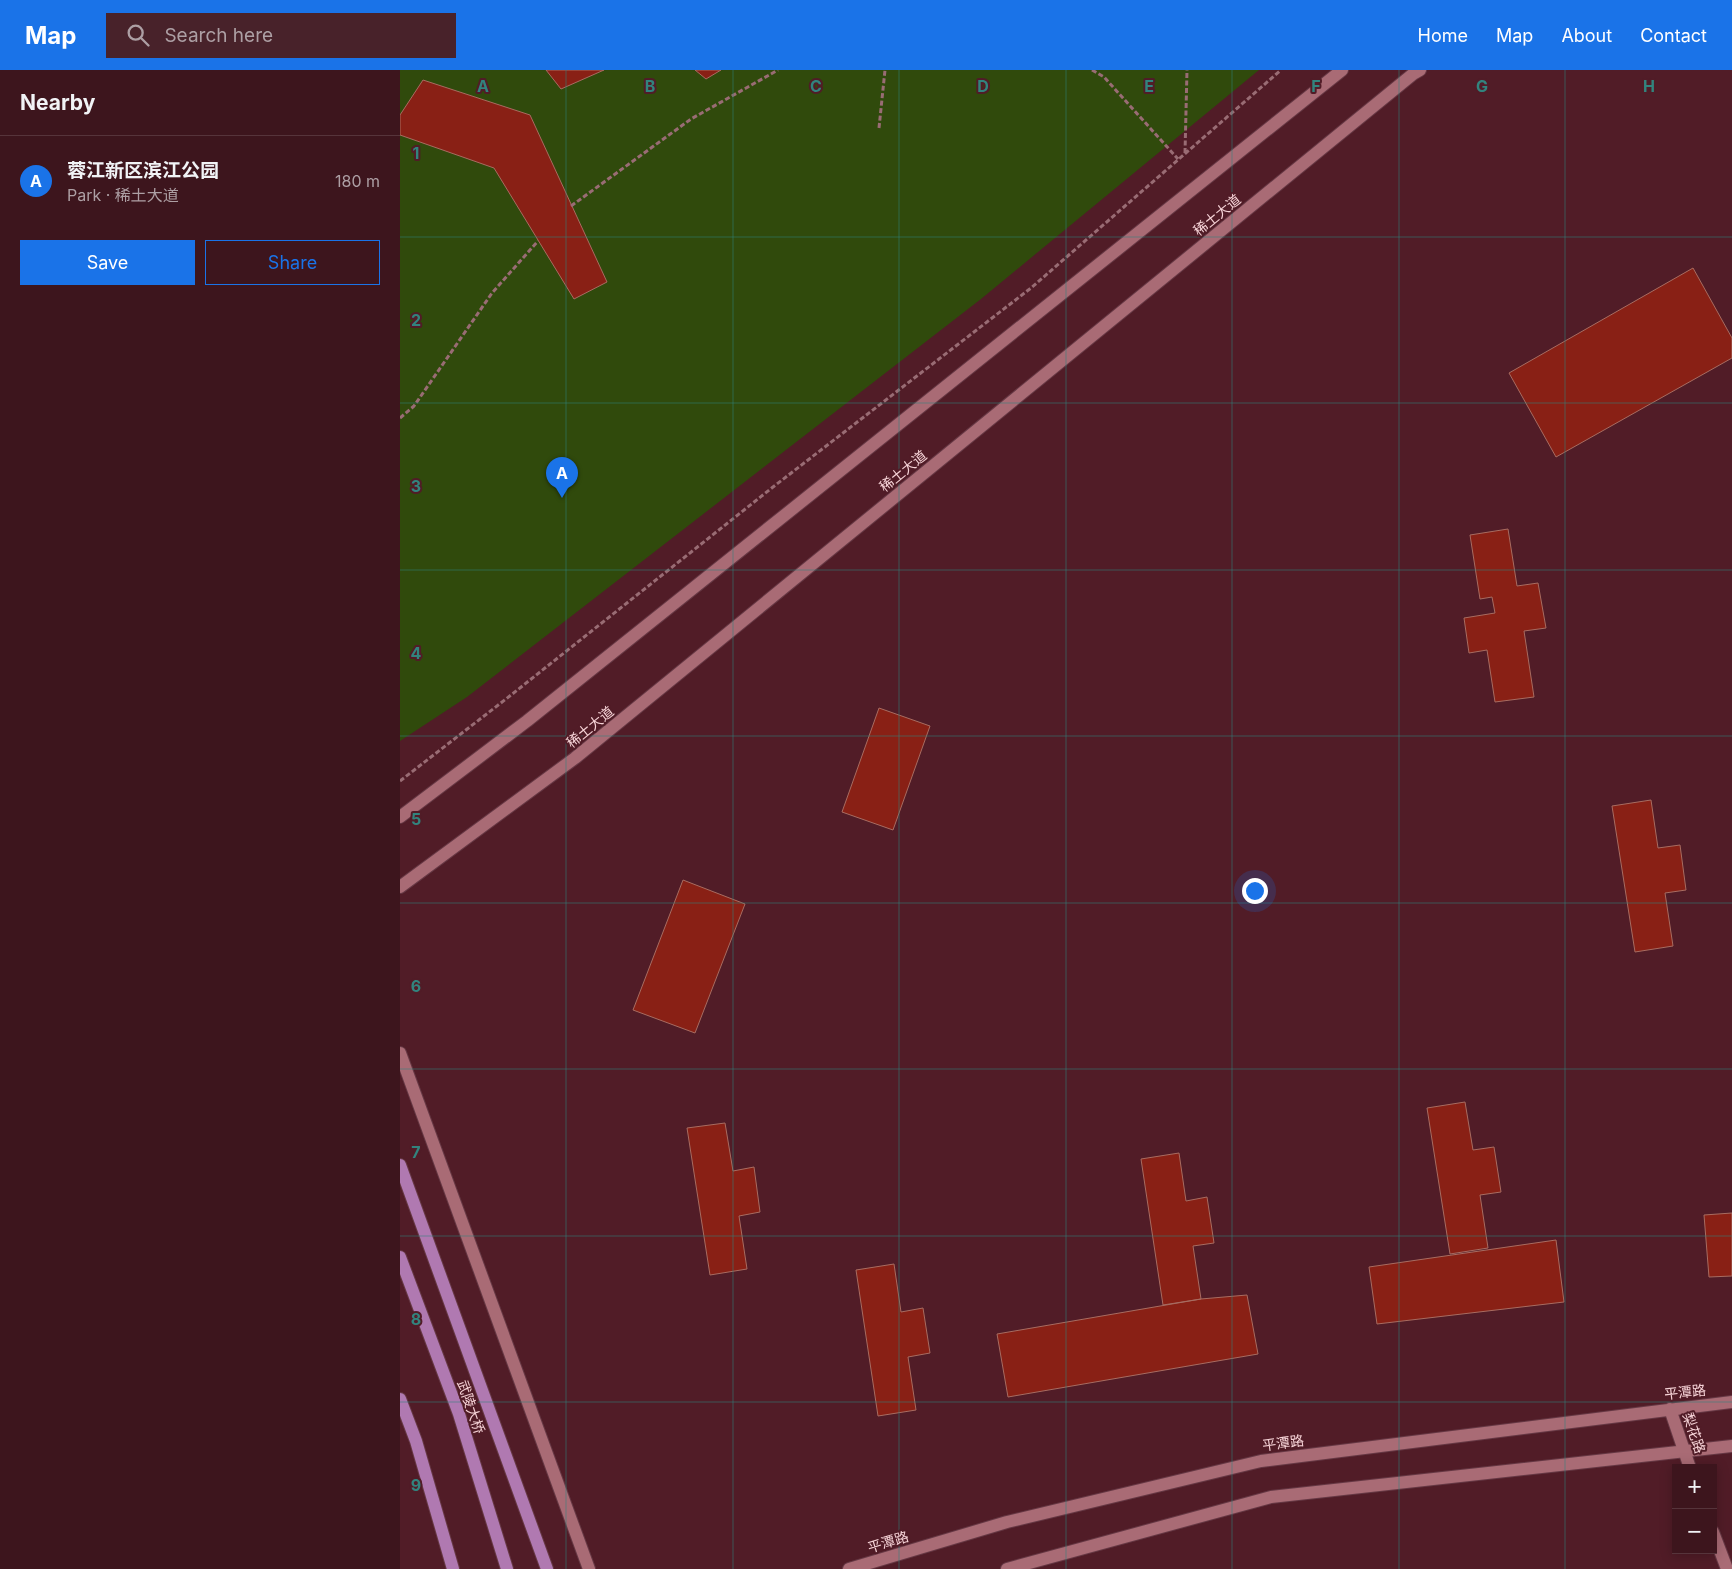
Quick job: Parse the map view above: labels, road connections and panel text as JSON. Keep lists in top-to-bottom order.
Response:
{
  "streets": {
    "main road": [
      "稀土大道",
      "平潭路",
      "武陵大桥",
      "梨花路"
    ]
  },
  "crossings": [
    ["平潭路", "梨花路"]
  ],
  "page": {
    "header": "Map",
    "search": "Search here",
    "nav": [
      "Home",
      "Map",
      "About",
      "Contact"
    ],
    "heading": "Nearby",
    "list": [
      {
        "mark": "A",
        "name": "蓉江新区滨江公园",
        "note": "Park · 稀土大道",
        "value": "180 m"
      }
    ],
    "buttons": ["Save", "Share"],
    "pins": "A",
    "map_buttons": ["+", "−"]
  },
  "grid": {
    "columns": [
      "A",
      "B",
      "C",
      "D",
      "E",
      "F",
      "G",
      "H"
    ],
    "rows": [
      "1",
      "2",
      "3",
      "4",
      "5",
      "6",
      "7",
      "8",
      "9"
    ]
  }
}
